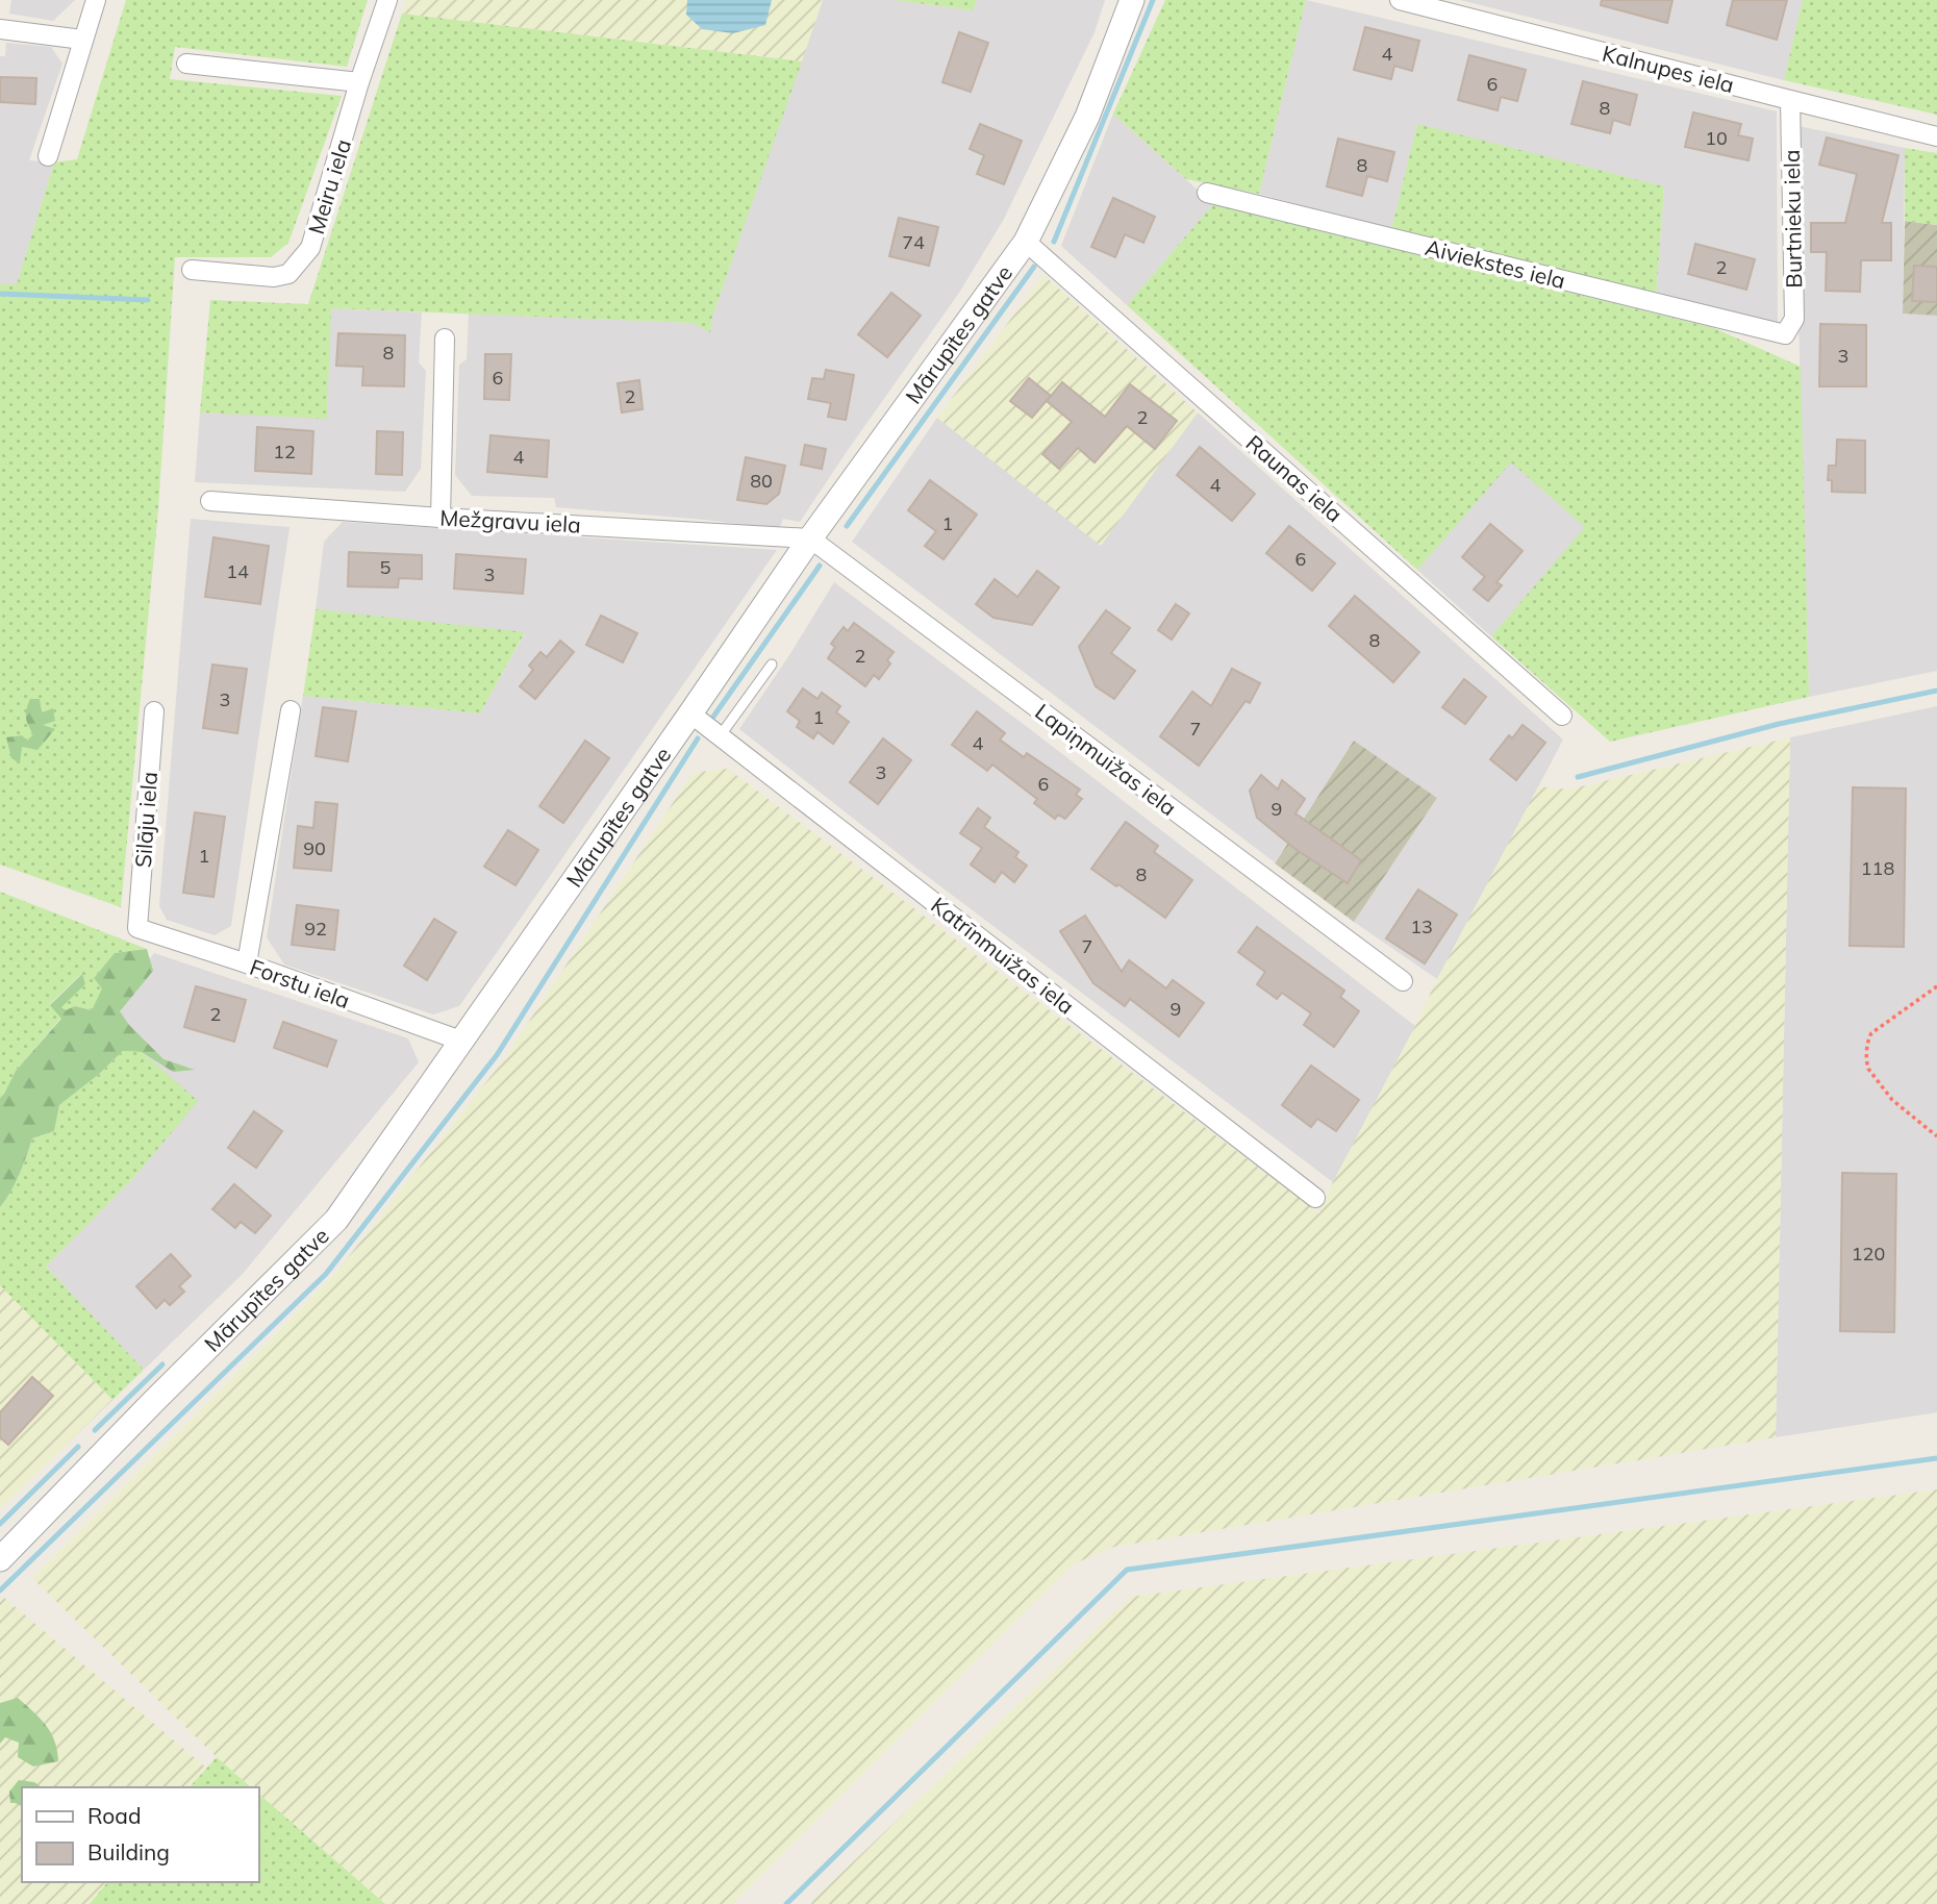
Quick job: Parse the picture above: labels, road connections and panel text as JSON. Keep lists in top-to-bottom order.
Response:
{
  "streets": {
    "street": [
      "Kalnupes iela",
      "Meiru iela",
      "Burtnieku iela",
      "Aiviekstes iela",
      "Mārupītes gatve",
      "Raunas iela",
      "Mežgravu iela",
      "Lapiņmuižas iela",
      "Silāju iela",
      "Katrīnmuižas iela",
      "Forstu iela"
    ]
  },
  "crossings": [
    ["Kalnupes iela", "Burtnieku iela"],
    ["Burtnieku iela", "Aiviekstes iela"],
    ["Mārupītes gatve", "Raunas iela"],
    ["Mārupītes gatve", "Mežgravu iela"],
    ["Mārupītes gatve", "Lapiņmuižas iela"],
    ["Mārupītes gatve", "Katrīnmuižas iela"],
    ["Mārupītes gatve", "Forstu iela"],
    ["Mežgravu iela", "Lapiņmuižas iela"],
    ["Silāju iela", "Forstu iela"]
  ],
  "house_numbers": [
    "4",
    "6",
    "8",
    "10",
    "8",
    "74",
    "2",
    "8",
    "3",
    "6",
    "2",
    "2",
    "12",
    "4",
    "80",
    "4",
    "1",
    "6",
    "5",
    "14",
    "3",
    "8",
    "2",
    "3",
    "1",
    "7",
    "4",
    "3",
    "6",
    "9",
    "90",
    "1",
    "118",
    "8",
    "13",
    "92",
    "7",
    "9",
    "2",
    "120"
  ],
  "legend": ["Road", "Building"]
}
